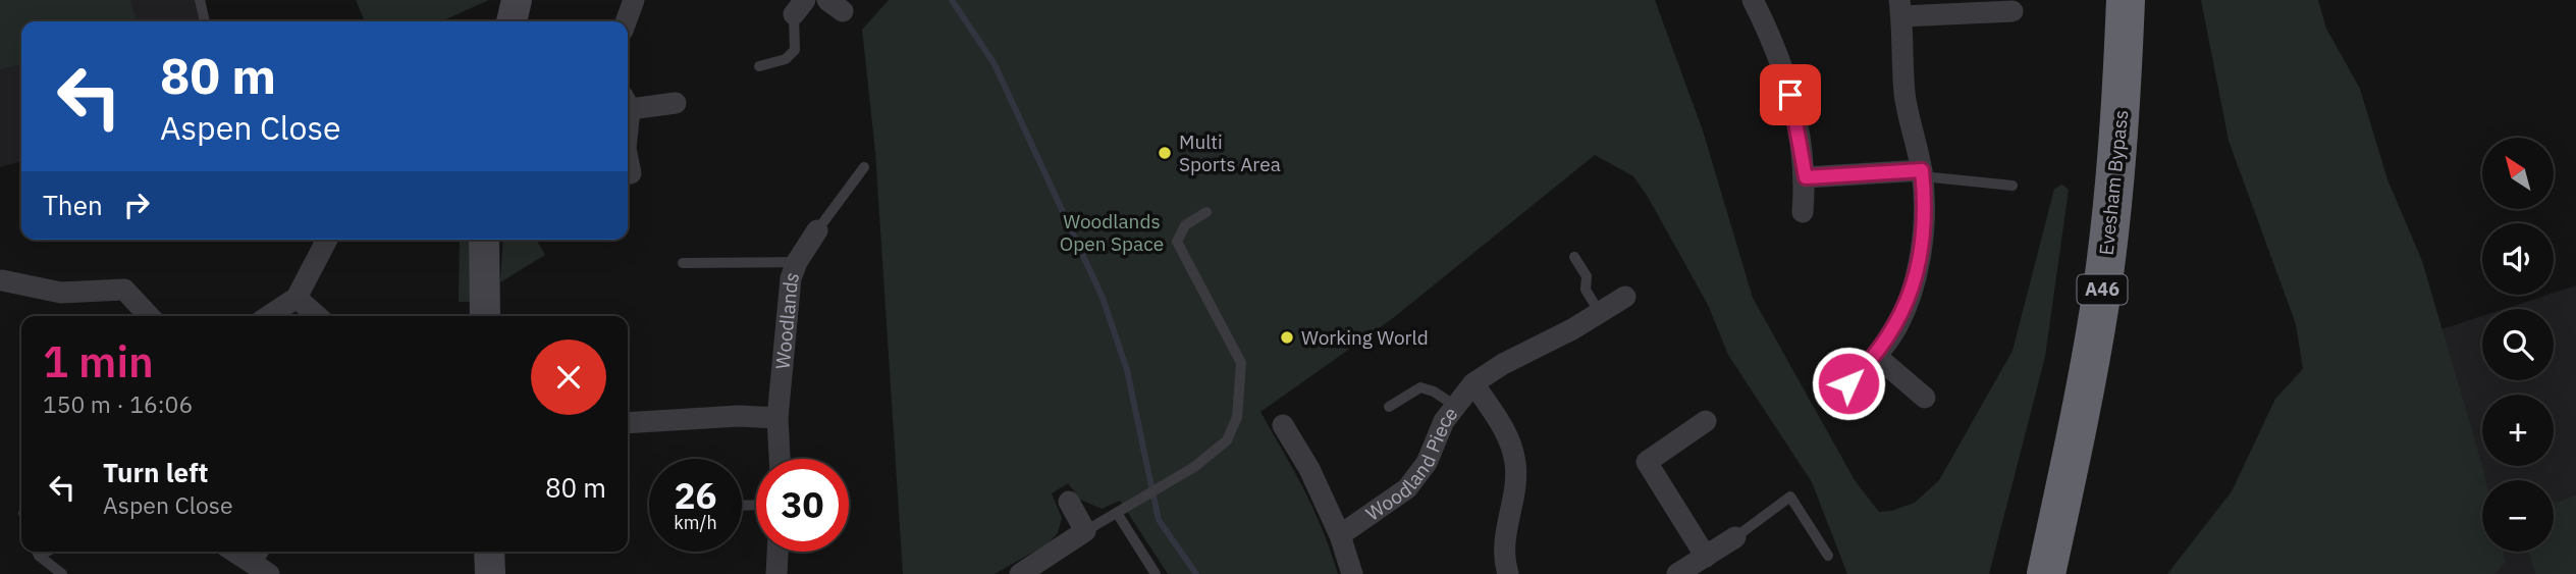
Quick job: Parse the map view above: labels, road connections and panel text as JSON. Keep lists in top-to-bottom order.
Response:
{
  "streets": {
    "highway": ["Evesham Bypass", "A46"],
    "street": ["Woodlands", "Woodland Piece"]
  },
  "parks": ["Woodlands Open Space"],
  "places": ["Multi Sports Area", "Working World"],
  "north": "top left",
  "page": {
    "turn": ["80 m", "Aspen Close"],
    "map_buttons": ["+", "−"],
    "then": "Then",
    "heading": ["1 min", "150 m · 16:06"],
    "list": [
      {
        "name": "Turn left",
        "note": "Aspen Close",
        "value": "80 m"
      }
    ],
    "speed": "26 km/h",
    "limit": "30"
  }
}
